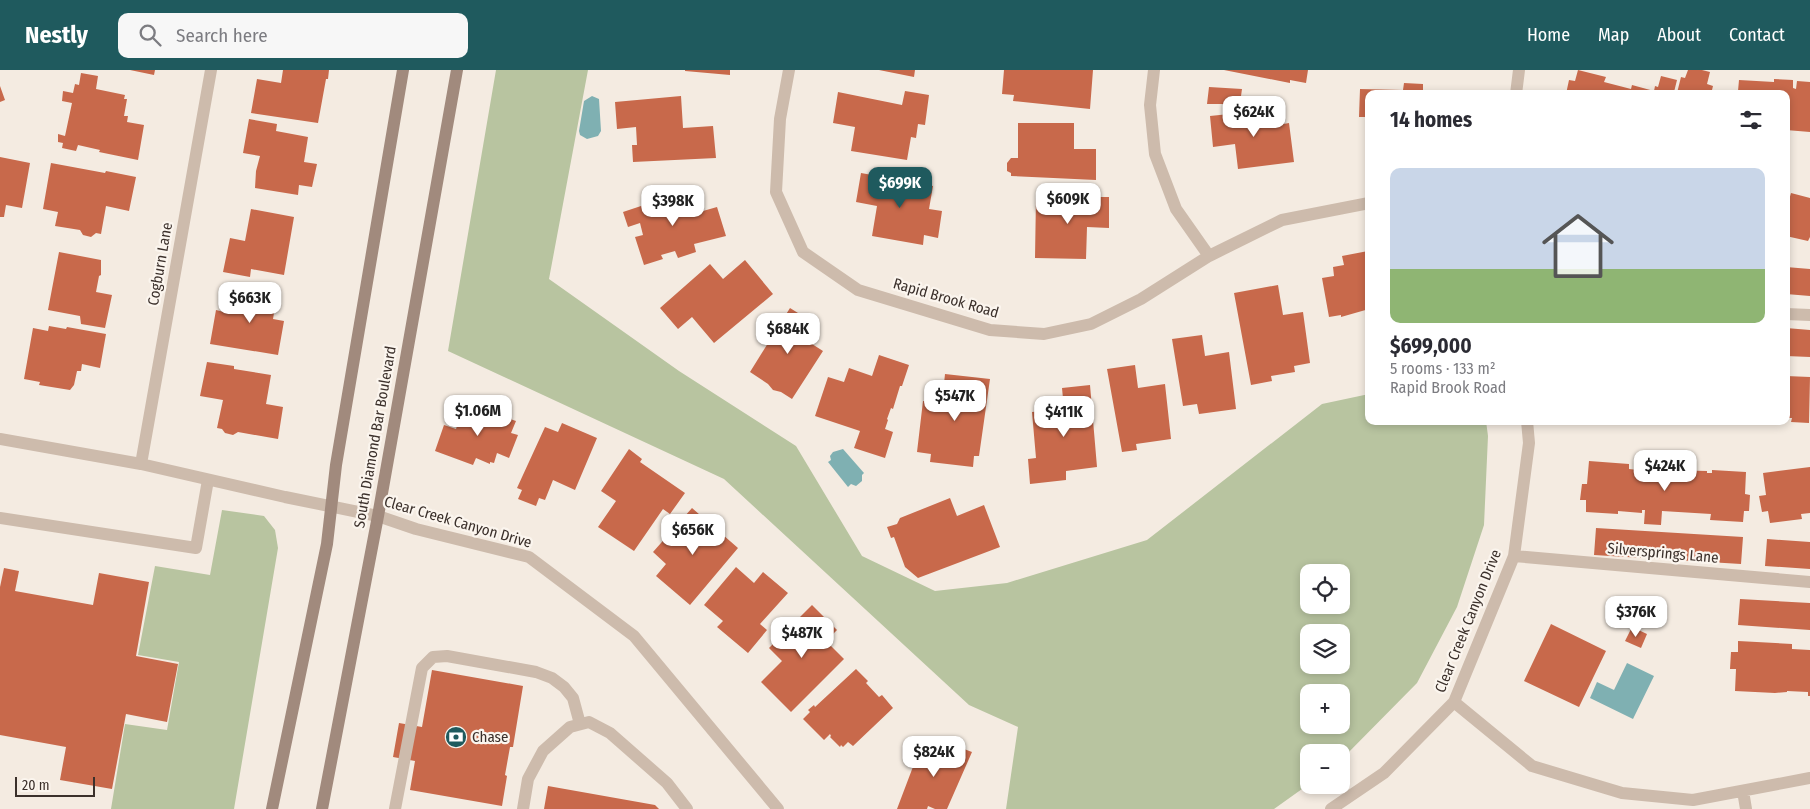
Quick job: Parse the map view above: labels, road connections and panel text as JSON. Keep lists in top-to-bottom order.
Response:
{
  "streets": {
    "main road": ["South Diamond Bar Boulevard"],
    "street": [
      "Cogburn Lane",
      "Rapid Brook Road",
      "Clear Creek Canyon Drive",
      "Silversprings Lane"
    ]
  },
  "crossings": [
    ["Cogburn Lane", "Clear Creek Canyon Drive"],
    ["South Diamond Bar Boulevard", "Clear Creek Canyon Drive"],
    ["Clear Creek Canyon Drive", "Silversprings Lane"]
  ],
  "places": {
    "bank": ["Chase"]
  },
  "scale_bar": "20 m",
  "page": {
    "header": "Nestly",
    "search": "Search here",
    "nav": [
      "Home",
      "Map",
      "About",
      "Contact"
    ],
    "heading": "14 homes",
    "price": [
      "$624K",
      "$699K",
      "$609K",
      "$398K",
      "$663K",
      "$684K",
      "$547K",
      "$1.06M",
      "$411K",
      "$424K",
      "$656K",
      "$376K",
      "$487K",
      "$824K"
    ],
    "list": [
      {
        "name": "$699,000",
        "note": "5 rooms · 133 m² · Rapid Brook Road"
      }
    ],
    "map_buttons": ["+", "−"],
    "scale": "20 m"
  }
}
